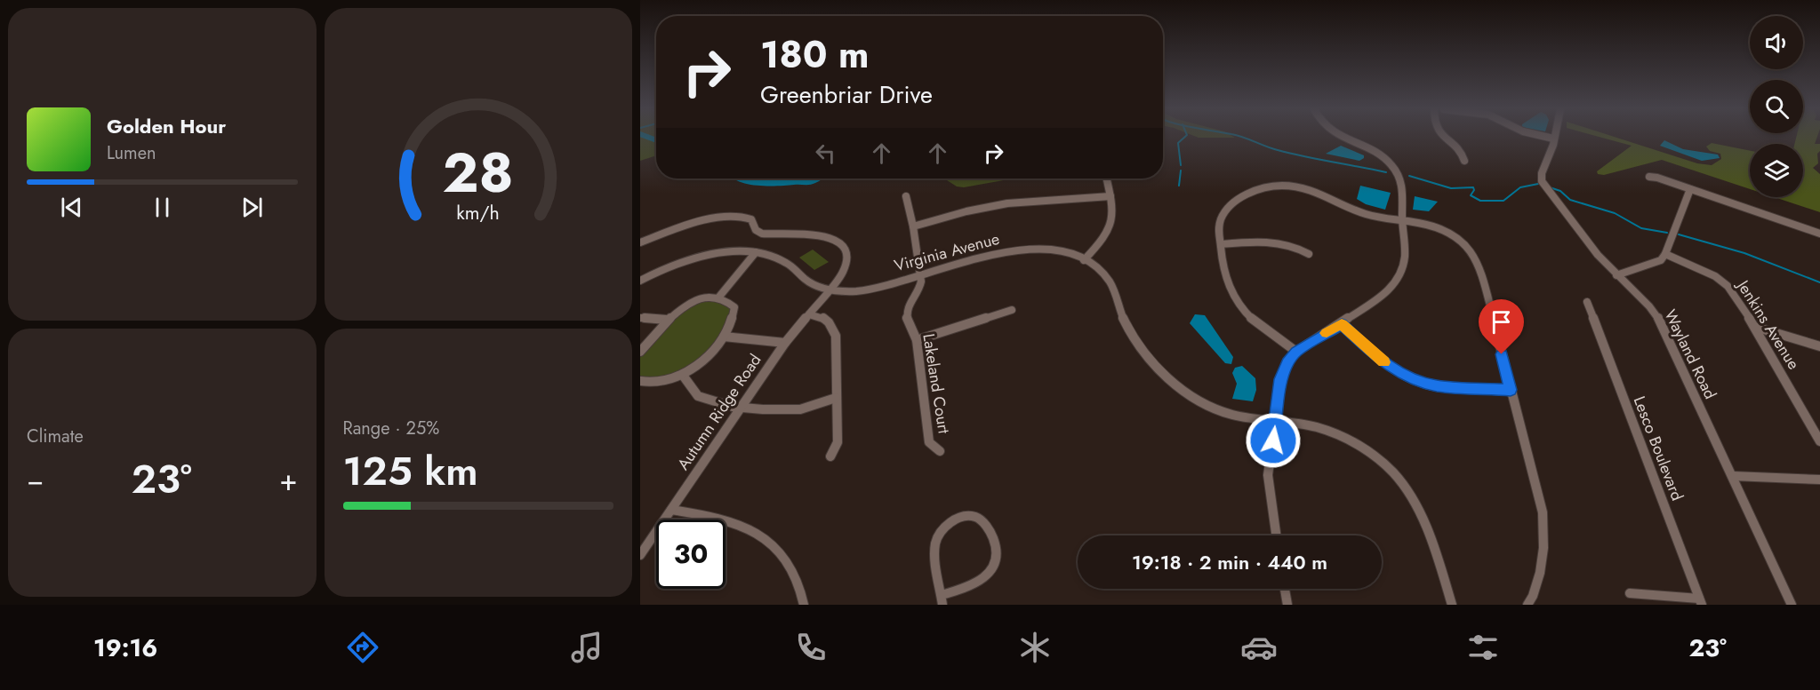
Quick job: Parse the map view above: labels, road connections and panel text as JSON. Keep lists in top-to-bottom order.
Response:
{
  "streets": {
    "street": [
      "Virginia Avenue",
      "Jenkins Avenue",
      "Wayland Road",
      "Lakeland Court",
      "Autumn Ridge Road",
      "Lesco Boulevard"
    ]
  },
  "crossings": [
    ["Virginia Avenue", "Lakeland Court"],
    ["Virginia Avenue", "Autumn Ridge Road"]
  ],
  "page": {
    "turn": ["180 m", "Greenbriar Drive"],
    "song": ["Golden Hour", "Lumen"],
    "tile": [
      "Climate",
      ["Range · 25%", "125 km"]
    ],
    "heat": ["−", "23°", "+"],
    "limit": "30",
    "trip": "19:18 · 2 min · 440 m",
    "tabs": ["19:16", "23°"],
    "gauge": ["28", "km/h"]
  }
}
